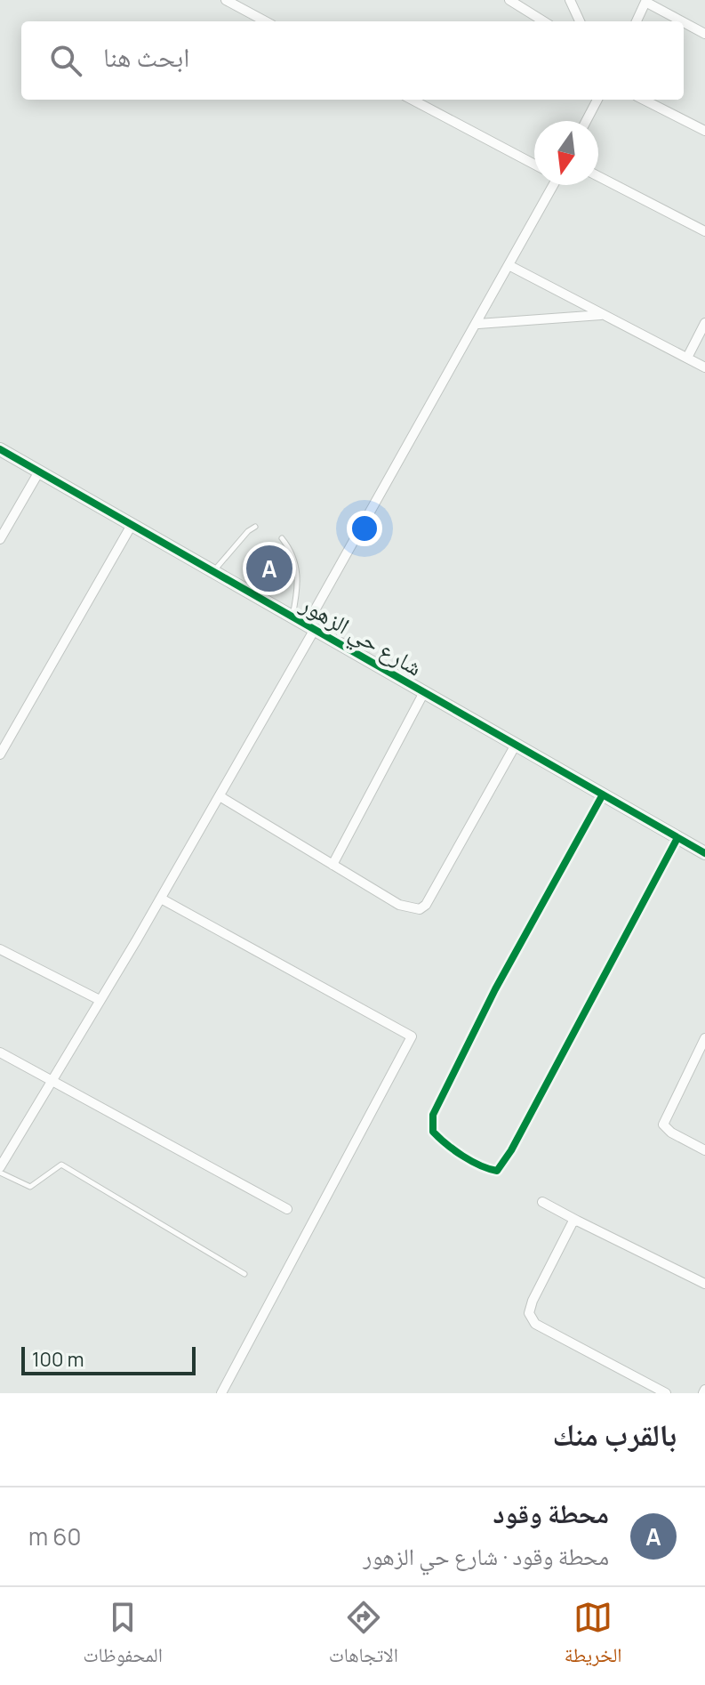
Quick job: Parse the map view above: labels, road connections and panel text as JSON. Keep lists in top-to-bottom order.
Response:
{
  "streets": {
    "street": ["شارع حي الزهور"]
  },
  "scale_bar": "100 m",
  "north": "bottom",
  "page": {
    "search": "ابحث هنا",
    "pins": "A",
    "scale": "100 m",
    "heading": "بالقرب منك",
    "list": [
      {
        "mark": "A",
        "name": "محطة وقود",
        "note": "محطة وقود · شارع حي الزهور",
        "value": "60 m"
      }
    ],
    "nav": ["الخريطة", "الاتجاهات", "المحفوظات"]
  }
}
